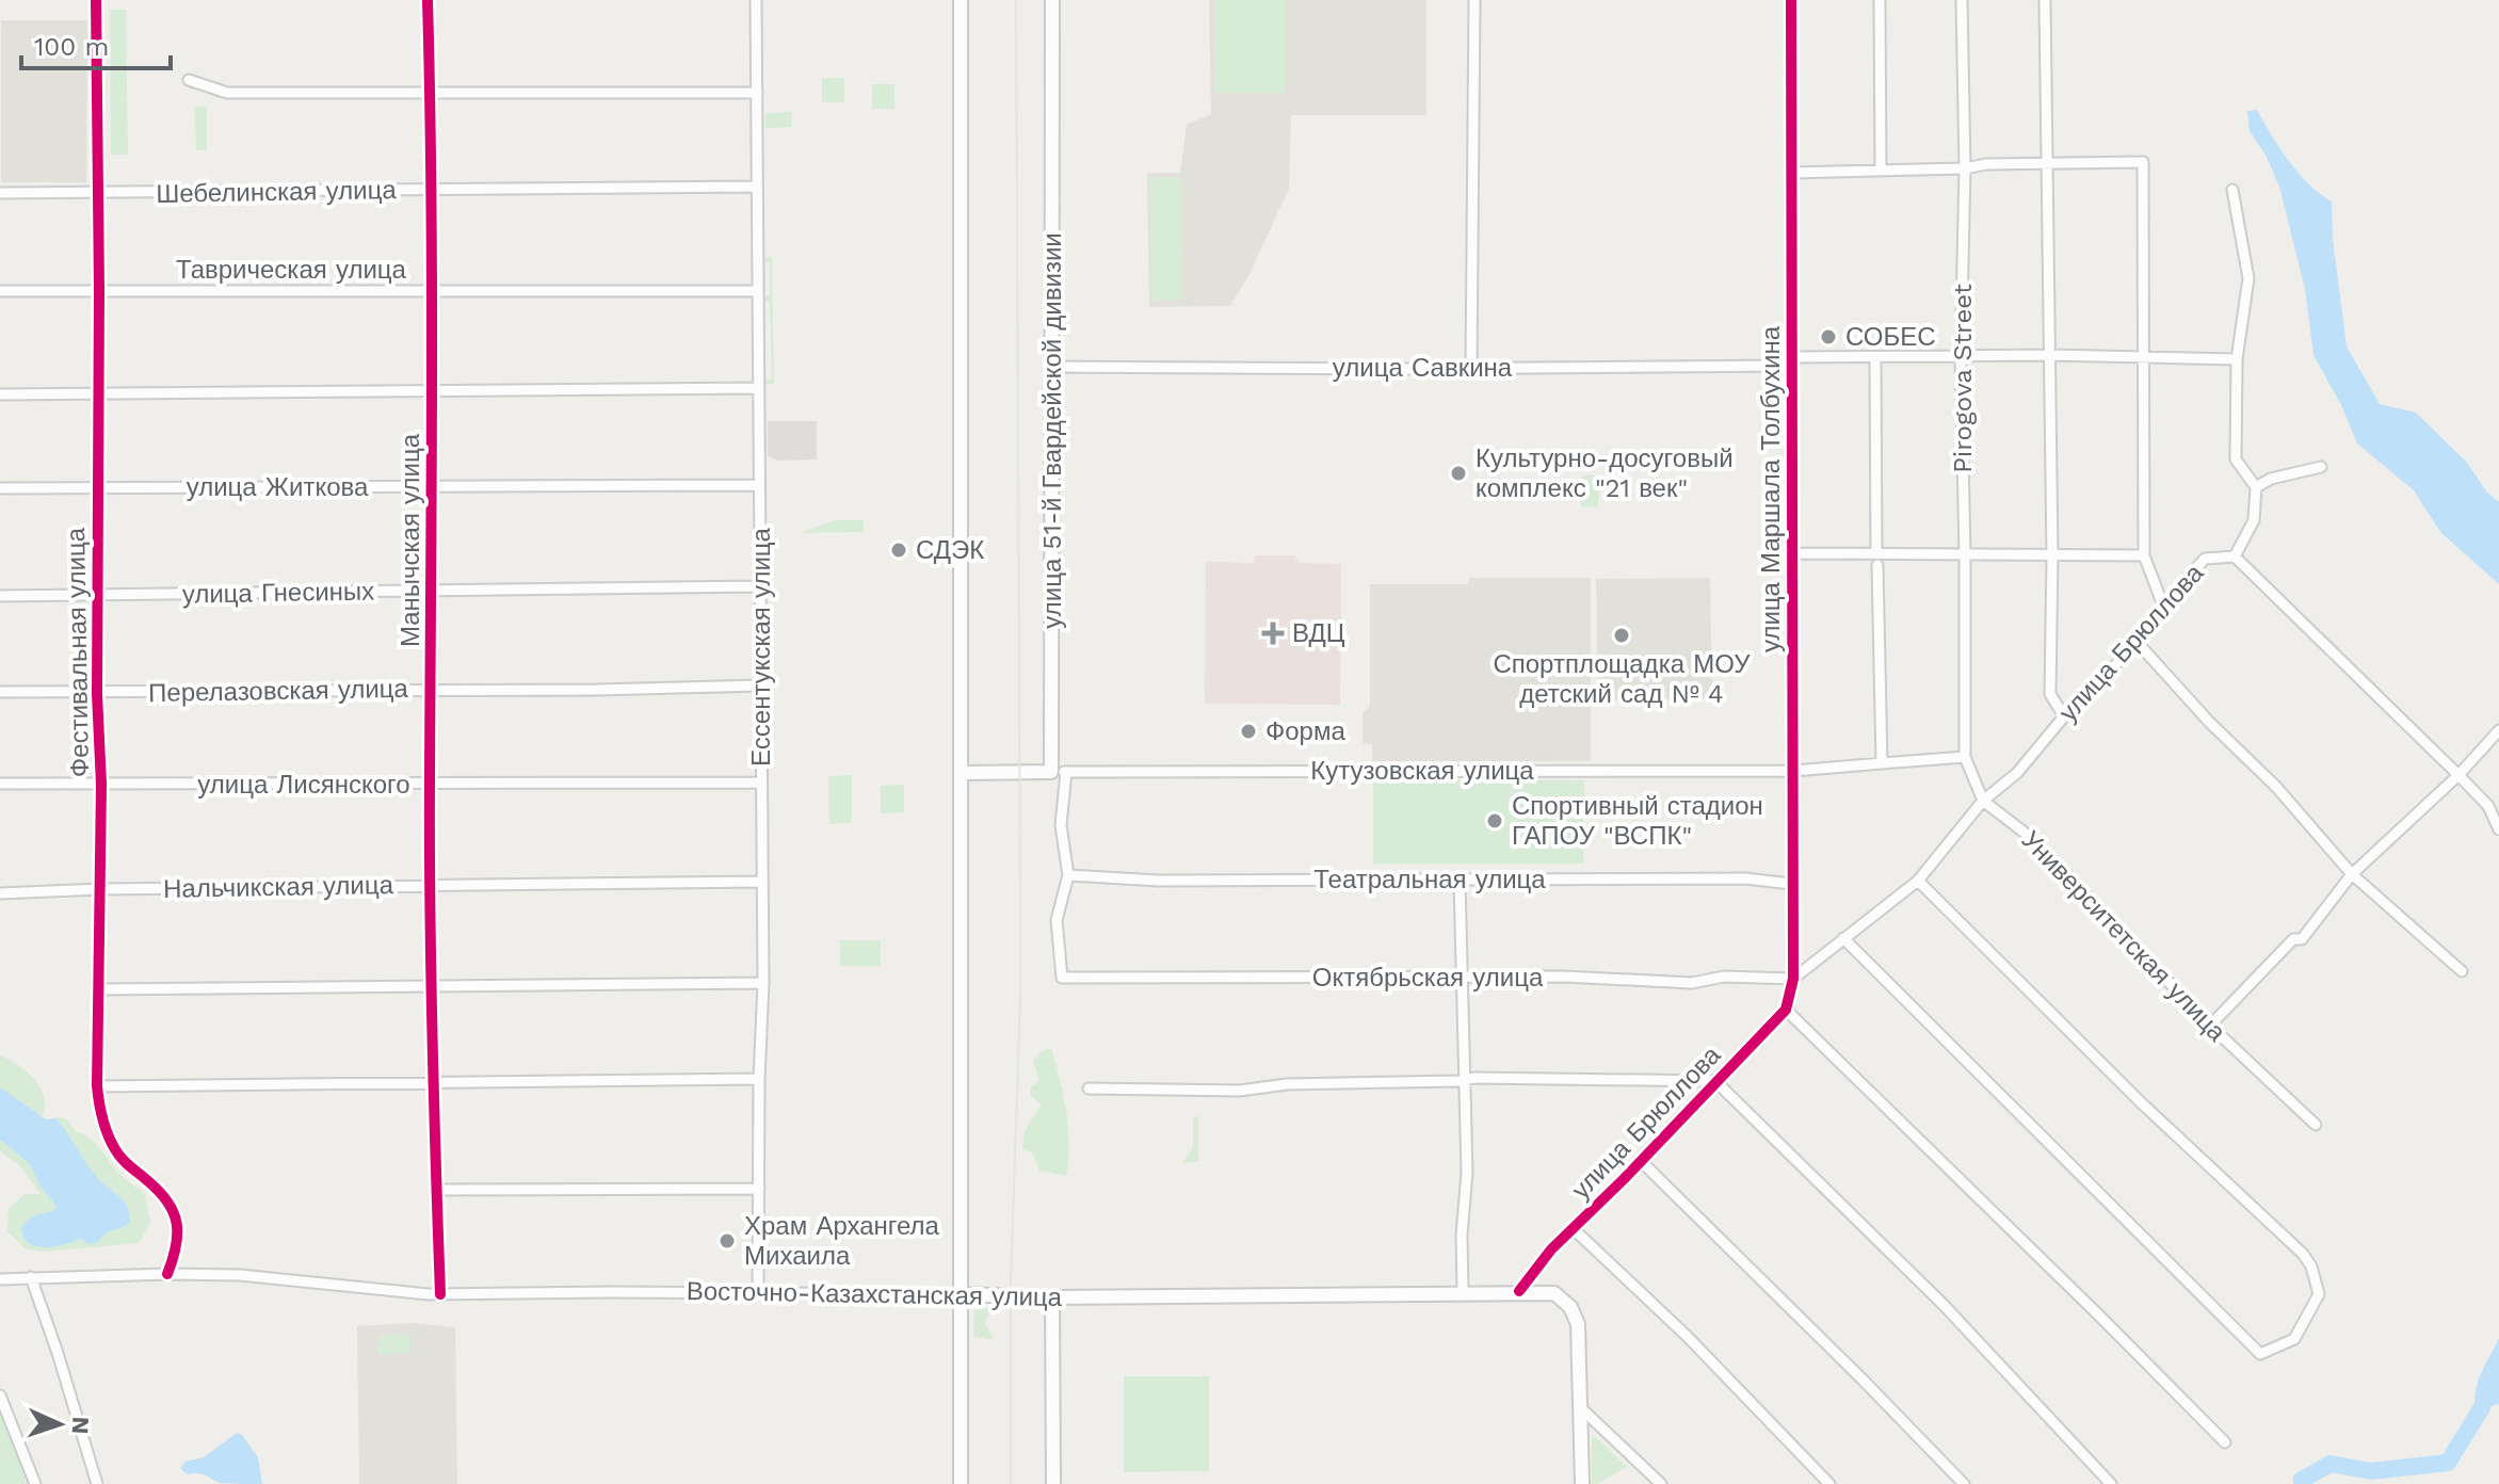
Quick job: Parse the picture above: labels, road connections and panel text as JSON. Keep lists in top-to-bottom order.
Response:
{
  "streets": {
    "main road": ["улица 51-й Гвардейской дивизии", "Восточно-Казахстанская улица"],
    "street": [
      "Шебелинская улица",
      "Таврическая улица",
      "улица Савкина",
      "Pirogova Street",
      "улица Житкова",
      "улица Маршала Толбухина",
      "Манычская улица",
      "улица Гнесиных",
      "улица Брюллова",
      "Ессентукская улица",
      "Фестивальная улица",
      "Перелазовская улица",
      "Кутузовская улица",
      "улица Лисянского",
      "Театральная улица",
      "Нальчикская улица",
      "Университетская улица",
      "Октябрьская улица"
    ]
  },
  "crossings": [
    ["Шебелинская улица", "Манычская улица"],
    ["Шебелинская улица", "Ессентукская улица"],
    ["Шебелинская улица", "Фестивальная улица"],
    ["Таврическая улица", "Манычская улица"],
    ["Таврическая улица", "Ессентукская улица"],
    ["Таврическая улица", "Фестивальная улица"],
    ["улица Савкина", "Pirogova Street"],
    ["улица Савкина", "улица 51-й Гвардейской дивизии"],
    ["улица Савкина", "улица Маршала Толбухина"],
    ["Pirogova Street", "Университетская улица"],
    ["улица 51-й Гвардейской дивизии", "Кутузовская улица"],
    ["улица Житкова", "Манычская улица"],
    ["улица Житкова", "Ессентукская улица"],
    ["улица Житкова", "Фестивальная улица"],
    ["улица Маршала Толбухина", "улица Брюллова"],
    ["улица Маршала Толбухина", "Кутузовская улица"],
    ["улица Маршала Толбухина", "Театральная улица"],
    ["улица Маршала Толбухина", "Октябрьская улица"],
    ["Манычская улица", "улица Гнесиных"],
    ["Манычская улица", "Перелазовская улица"],
    ["Манычская улица", "улица Лисянского"],
    ["Манычская улица", "Нальчикская улица"],
    ["улица Гнесиных", "Ессентукская улица"],
    ["улица Гнесиных", "Фестивальная улица"],
    ["улица Брюллова", "Университетская улица"],
    ["улица Брюллова", "Октябрьская улица"],
    ["улица Брюллова", "Восточно-Казахстанская улица"],
    ["Ессентукская улица", "Перелазовская улица"],
    ["Ессентукская улица", "улица Лисянского"],
    ["Ессентукская улица", "Нальчикская улица"],
    ["Ессентукская улица", "Восточно-Казахстанская улица"],
    ["Фестивальная улица", "Перелазовская улица"],
    ["Фестивальная улица", "улица Лисянского"],
    ["Фестивальная улица", "Нальчикская улица"],
    ["Фестивальная улица", "Восточно-Казахстанская улица"],
    ["Театральная улица", "Октябрьская улица"]
  ],
  "places": {
    "other": [
      "СОБЕС",
      "Культурно-досуговый комплекс \"21 век\"",
      "СДЭК",
      "Спортплощадка МОУ детский сад № 4",
      "Форма",
      "Спортивный стадион ГАПОУ \"ВСПК\"",
      "Храм Архангела Михаила"
    ],
    "health": ["ВДЦ"]
  },
  "scale_bar": "100 m",
  "north": "right"
}
